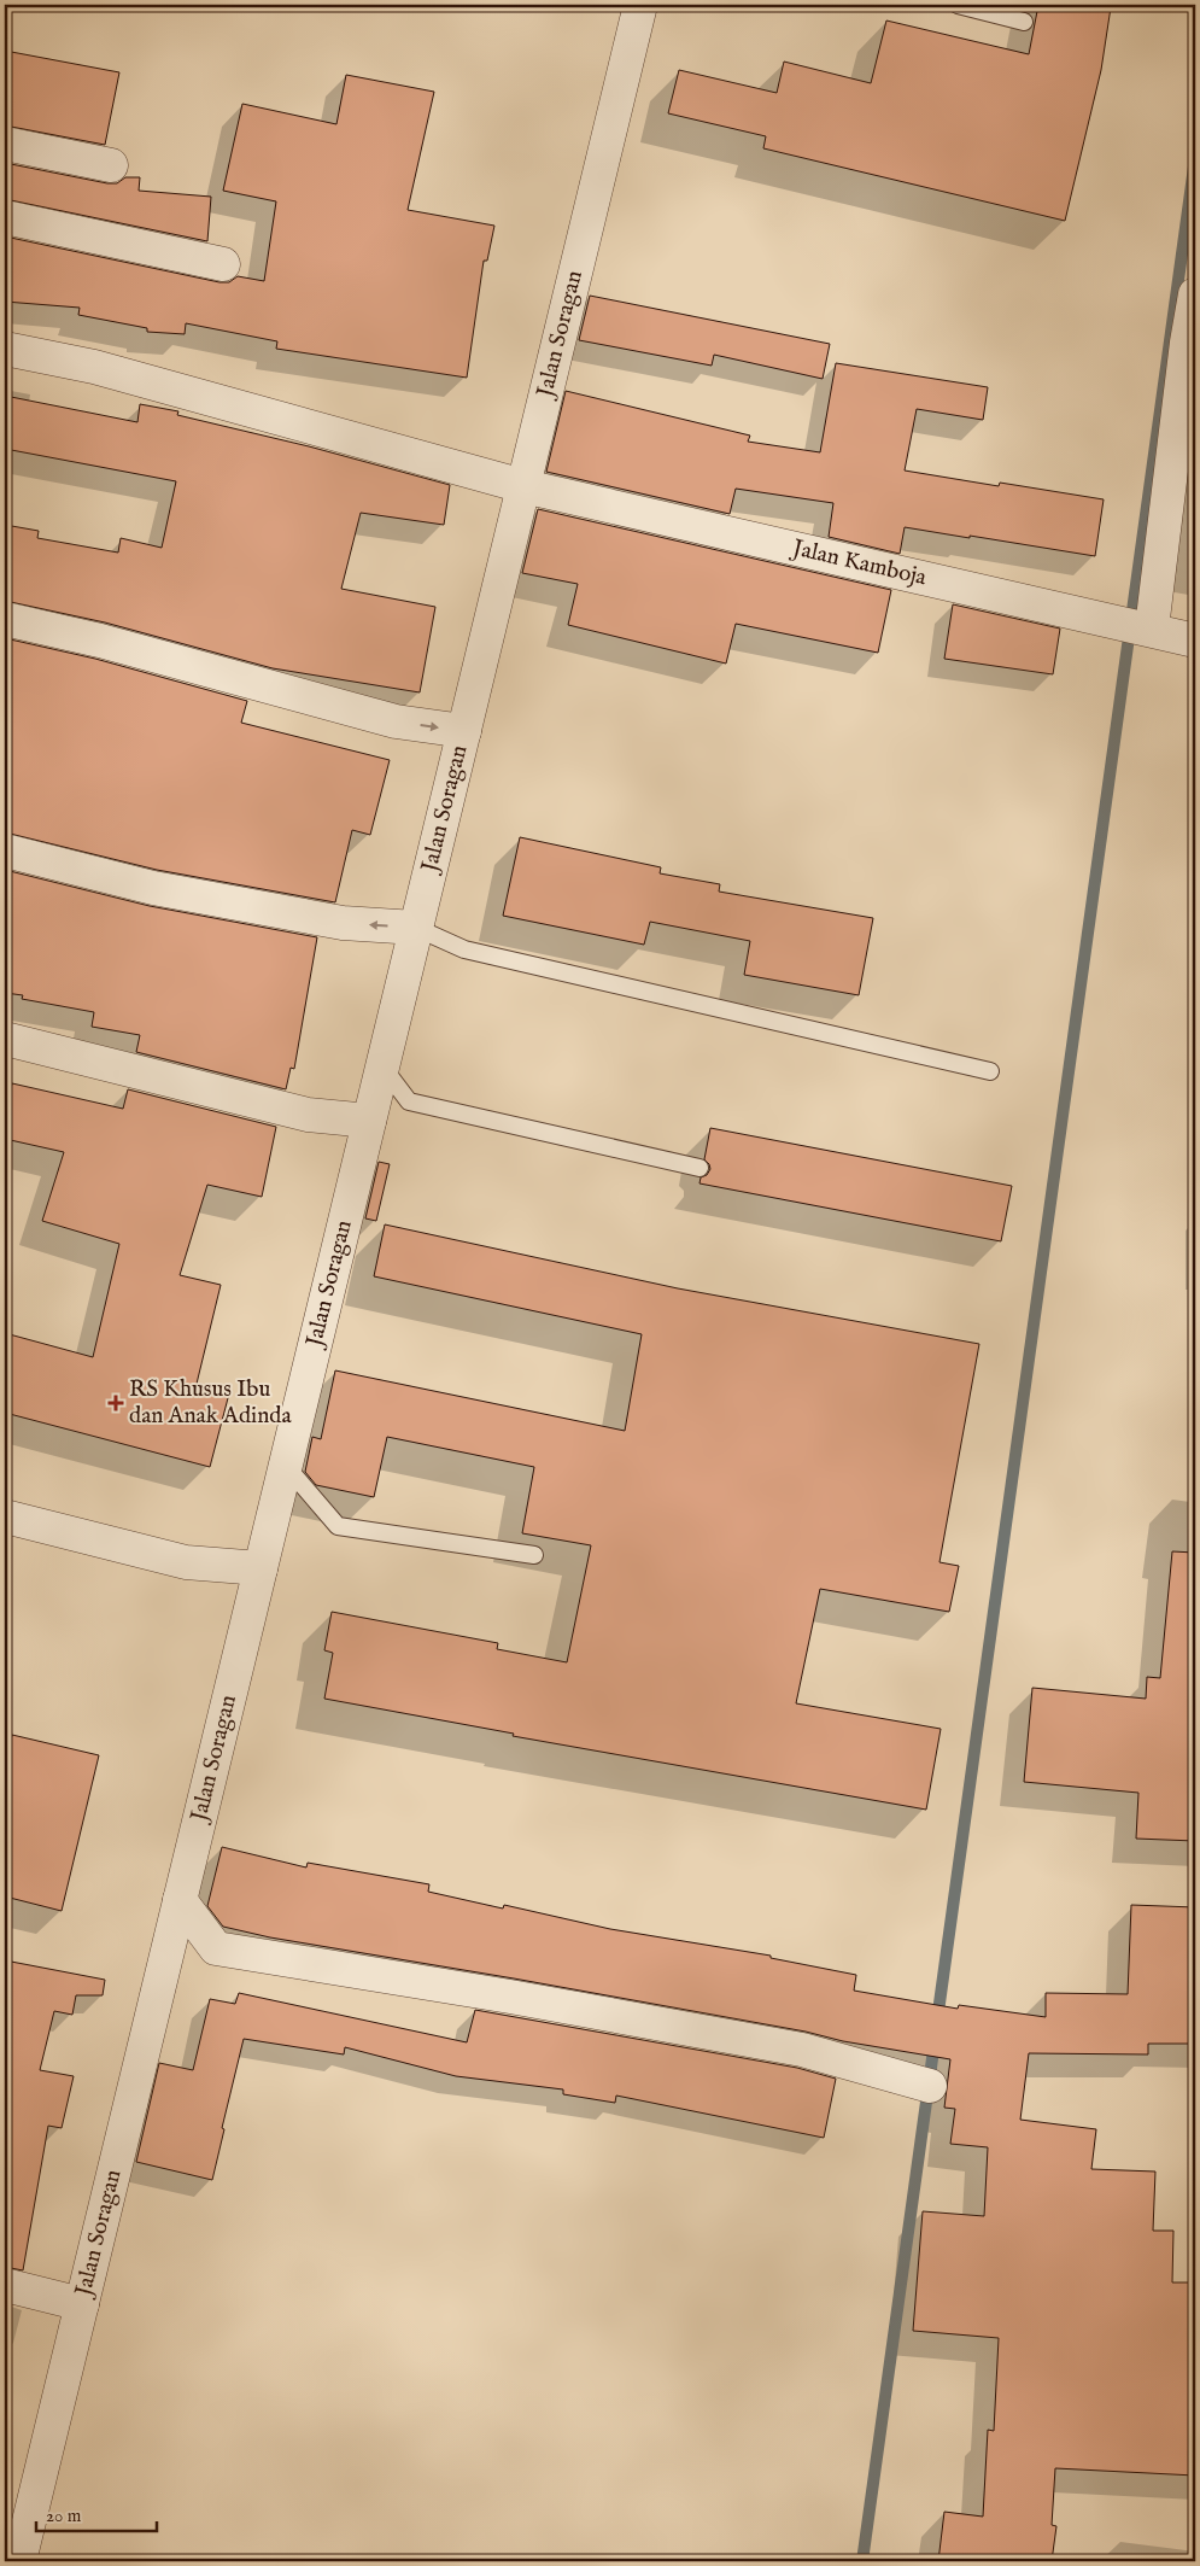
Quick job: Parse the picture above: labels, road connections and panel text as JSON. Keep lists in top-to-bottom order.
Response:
{
  "streets": {
    "street": ["Jalan Soragan", "Jalan Kamboja"]
  },
  "crossings": [
    ["Jalan Soragan", "Jalan Kamboja"]
  ],
  "places": {
    "health": ["RS Khusus Ibu dan Anak Adinda"]
  },
  "scale_bar": "20 m"
}
